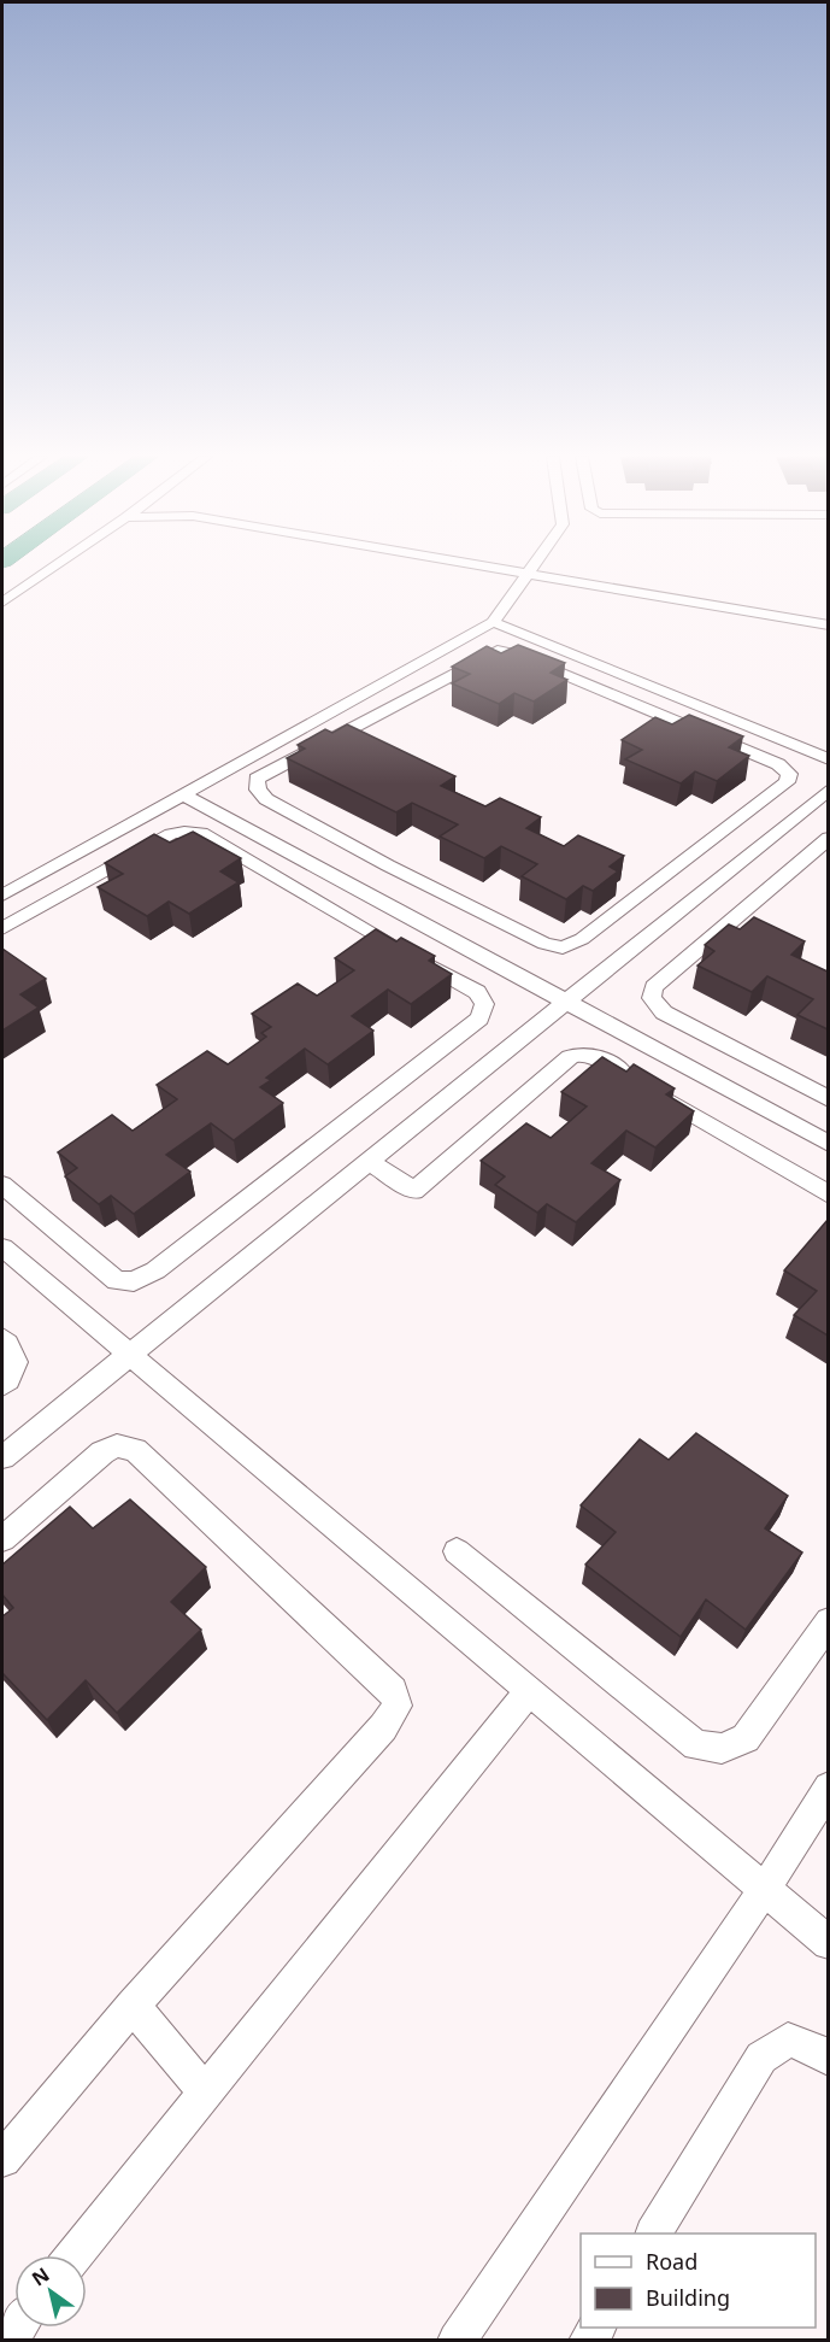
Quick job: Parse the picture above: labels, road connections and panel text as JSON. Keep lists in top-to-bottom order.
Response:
{
  "legend": ["Road", "Building"],
  "north": "top left"
}
